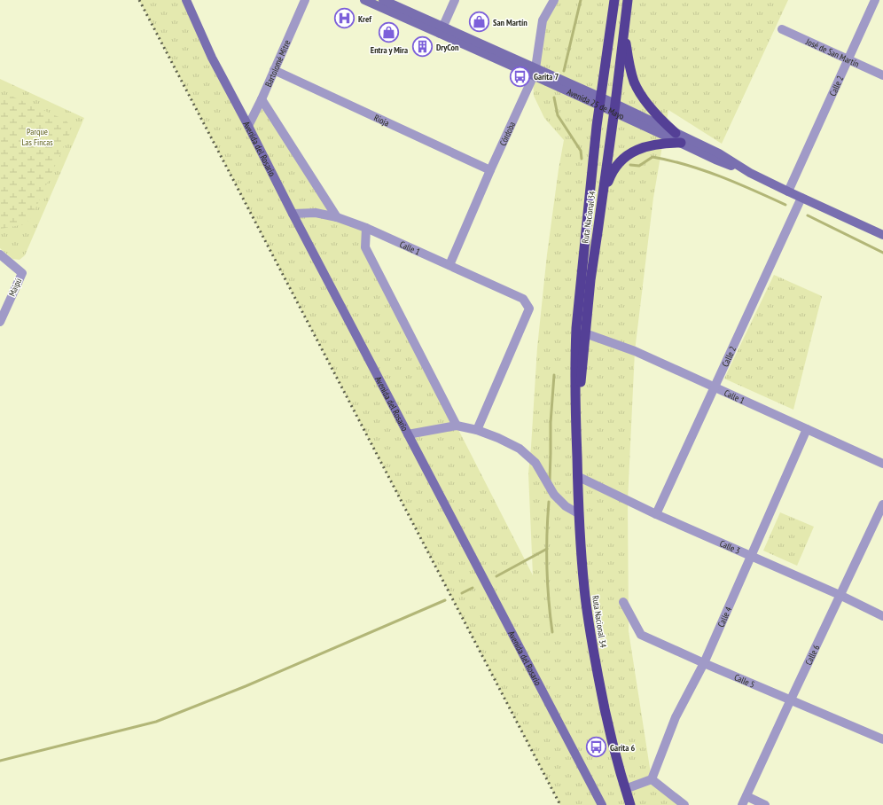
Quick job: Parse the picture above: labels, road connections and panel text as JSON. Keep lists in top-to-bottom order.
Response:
{
  "streets": {
    "highway": ["Ruta Nacional 34"],
    "main road": ["Avenida 25 de Mayo", "Avenida del Rosario"],
    "street": [
      "José de San Martín",
      "Bartolomé Mitre",
      "Calle 2",
      "Rioja",
      "Córdoba",
      "Calle 1",
      "Maipú",
      "Calle 3",
      "Calle 4",
      "Calle 6",
      "Calle 5"
    ]
  },
  "crossings": [
    ["José de San Martín", "Calle 2"],
    ["Bartolomé Mitre", "Rioja"],
    ["Bartolomé Mitre", "Avenida del Rosario"],
    ["Calle 2", "Avenida 25 de Mayo"],
    ["Calle 2", "Calle 1"],
    ["Calle 2", "Calle 3"],
    ["Avenida 25 de Mayo", "Córdoba"],
    ["Avenida 25 de Mayo", "Ruta Nacional 34"],
    ["Rioja", "Córdoba"],
    ["Córdoba", "Calle 1"],
    ["Avenida del Rosario", "Calle 1"],
    ["Ruta Nacional 34", "Calle 1"],
    ["Ruta Nacional 34", "Calle 3"],
    ["Calle 1", "Calle 4"],
    ["Calle 3", "Calle 4"],
    ["Calle 3", "Calle 6"],
    ["Calle 4", "Calle 5"],
    ["Calle 6", "Calle 5"]
  ],
  "parks": ["Parque Las Fincas"],
  "places": {
    "hospital": ["Kref"],
    "shop": ["San Martín", "Entra y Mira"],
    "building": ["DryCon"],
    "bus stop": ["Garita 7", "Garita 6"]
  }
}
